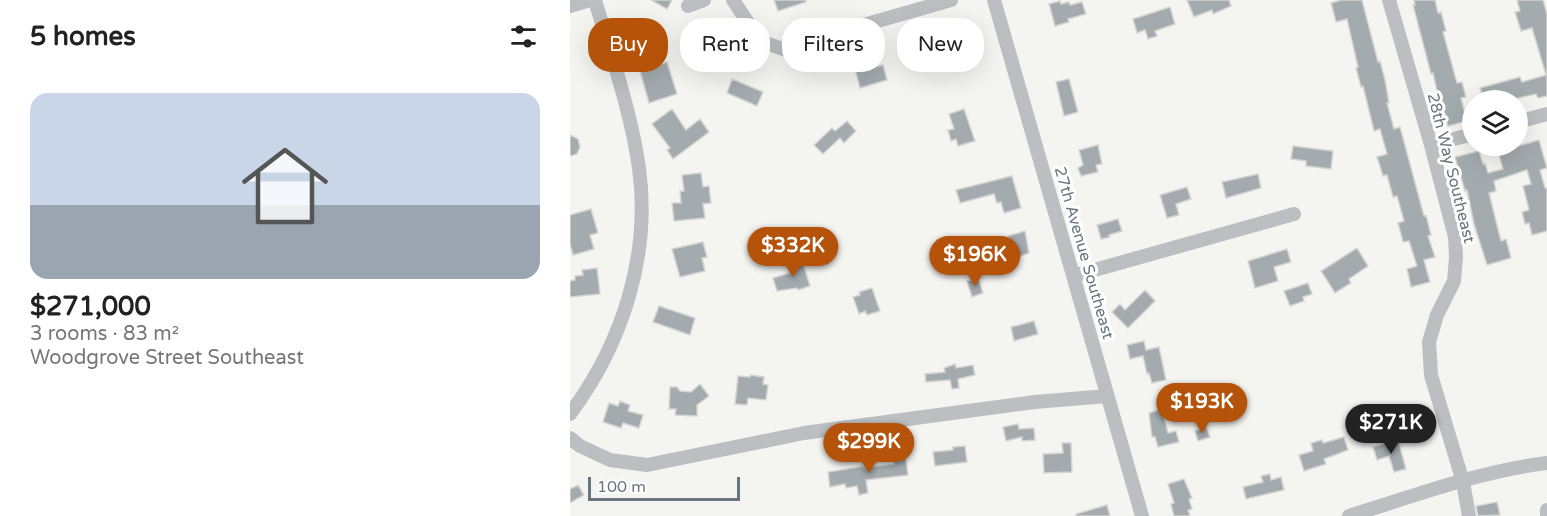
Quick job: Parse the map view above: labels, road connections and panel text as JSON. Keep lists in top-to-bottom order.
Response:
{
  "streets": {
    "street": ["28th Way Southeast", "27th Avenue Southeast"]
  },
  "scale_bar": "100 m",
  "page": {
    "heading": "5 homes",
    "chip": [
      "Buy",
      "Rent",
      "Filters",
      "New"
    ],
    "list": [
      {
        "name": "$271,000",
        "note": "3 rooms · 83 m² · Woodgrove Street Southeast"
      }
    ],
    "price": [
      "$332K",
      "$196K",
      "$193K",
      "$271K",
      "$299K"
    ],
    "scale": "100 m"
  }
}
